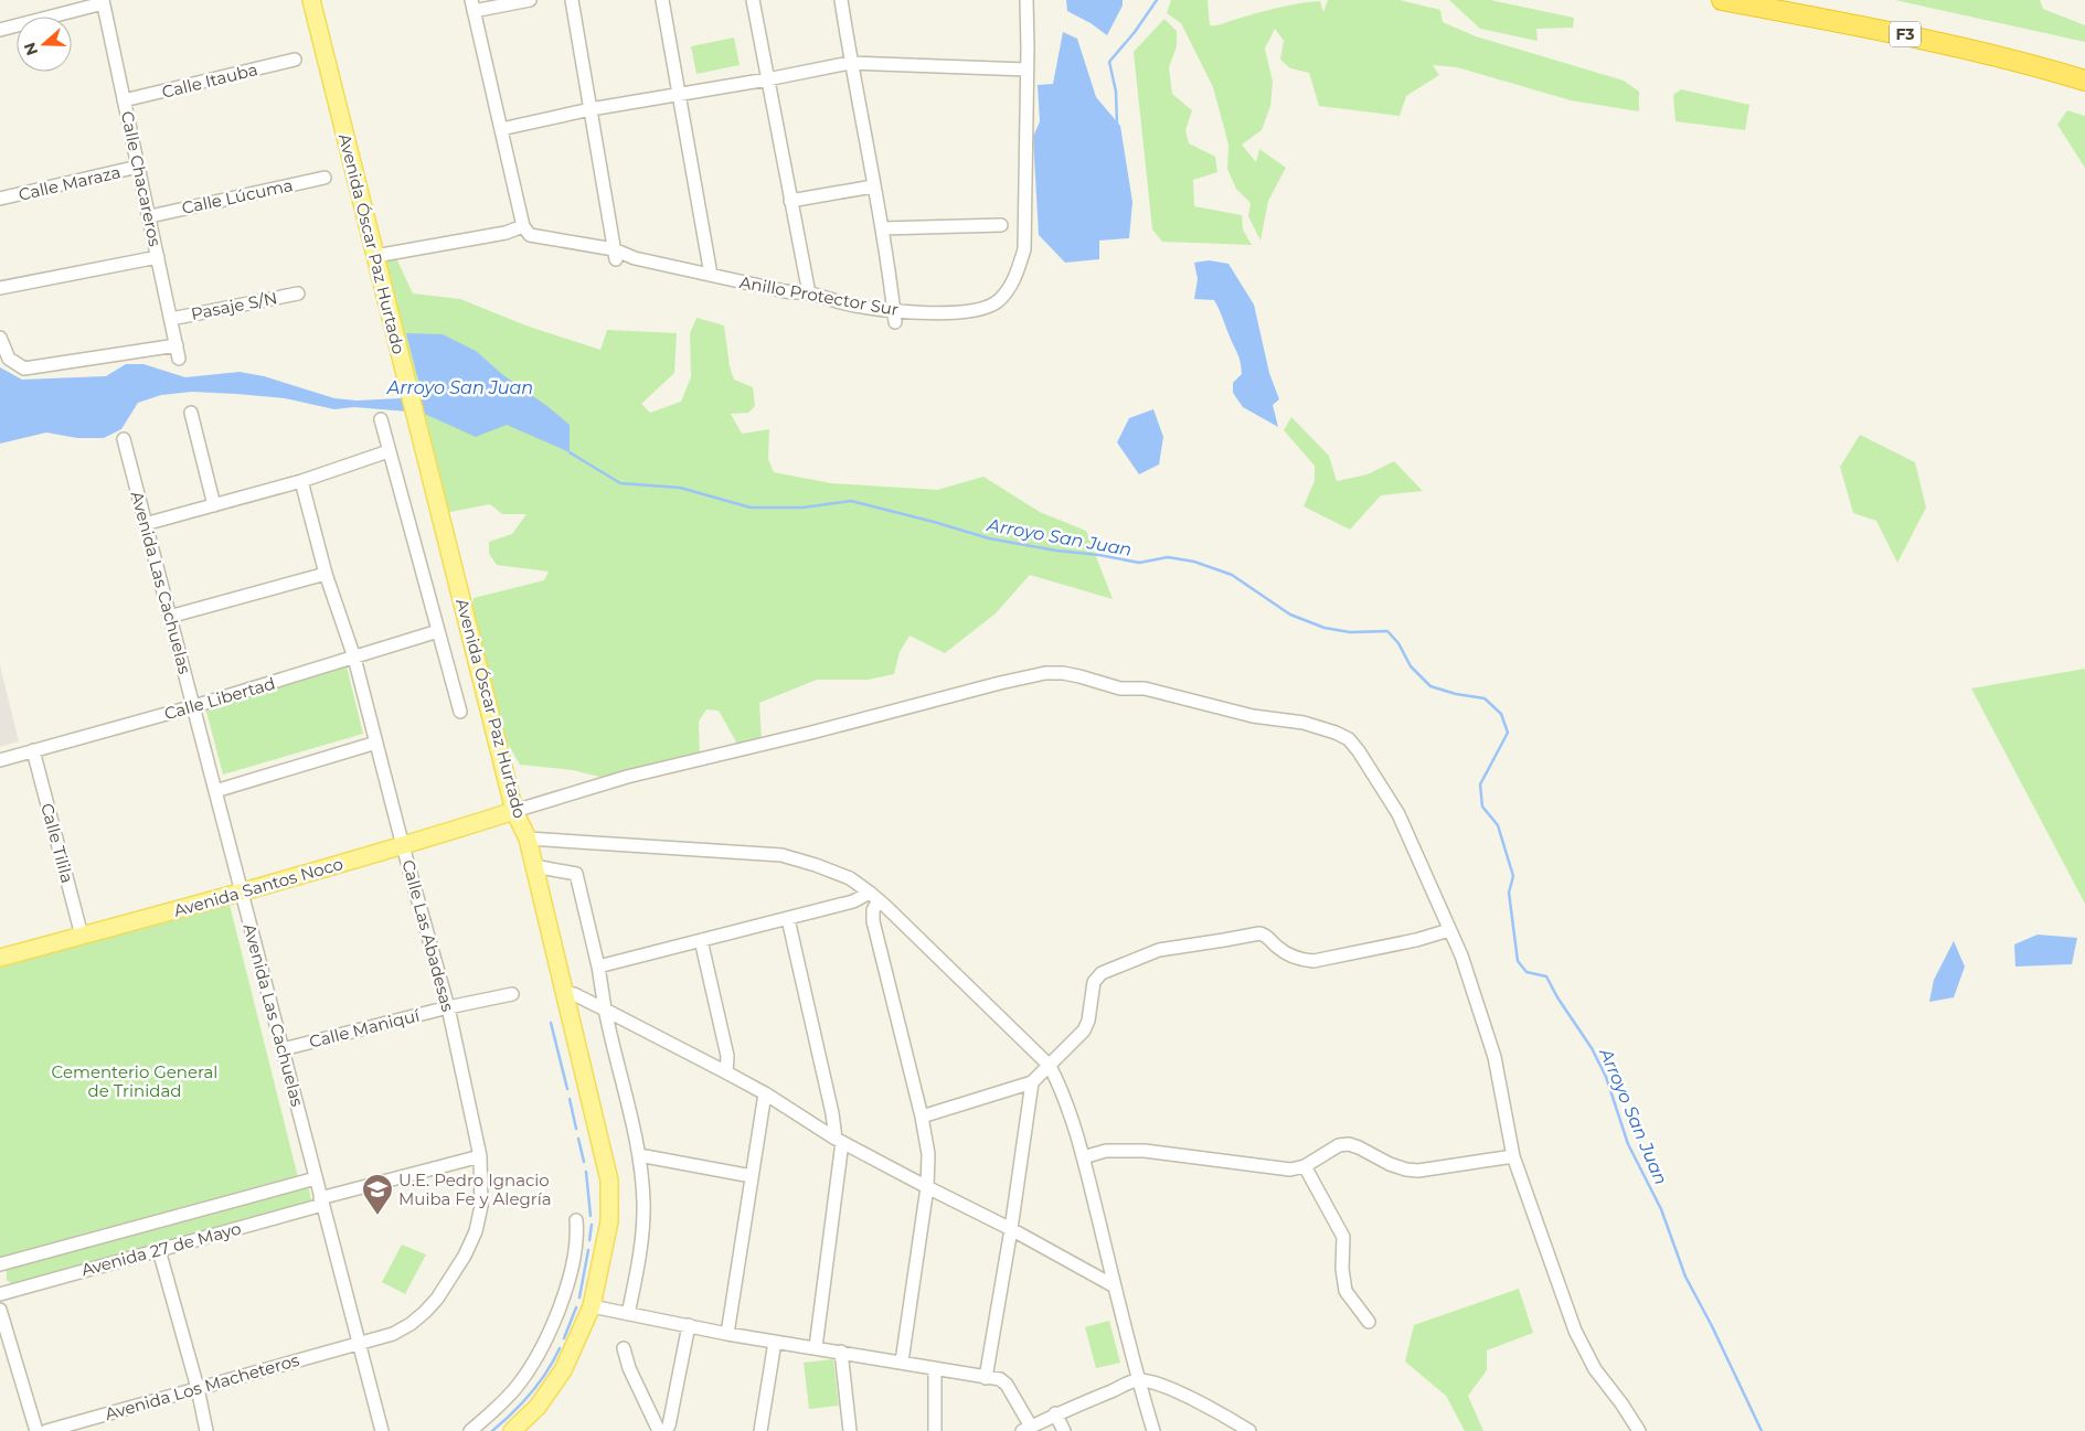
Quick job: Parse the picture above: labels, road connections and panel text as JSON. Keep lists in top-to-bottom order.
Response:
{
  "streets": {
    "highway": ["F3"],
    "main road": ["Avenida Óscar Paz Hurtado", "Avenida Santos Noco"],
    "street": [
      "Calle Itauba",
      "Calle Chacareros",
      "Calle Maraza",
      "Calle Lúcuma",
      "Anillo Protector Sur",
      "Pasaje S/N",
      "Avenida Las Cachuelas",
      "Calle Libertad",
      "Calle Tilila",
      "Calle Las Abadesas",
      "Calle Maniquí",
      "Avenida 27 de Mayo",
      "Avenida Los Macheteros"
    ]
  },
  "crossings": [
    ["Calle Itauba", "Calle Chacareros"],
    ["Calle Chacareros", "Calle Maraza"],
    ["Calle Chacareros", "Calle Lúcuma"],
    ["Calle Chacareros", "Pasaje S/N"],
    ["Avenida Óscar Paz Hurtado", "Avenida Santos Noco"],
    ["Avenida Las Cachuelas", "Calle Libertad"],
    ["Avenida Las Cachuelas", "Avenida Santos Noco"],
    ["Avenida Las Cachuelas", "Calle Las Abadesas"],
    ["Avenida Las Cachuelas", "Calle Maniquí"],
    ["Avenida Las Cachuelas", "Avenida 27 de Mayo"],
    ["Avenida Las Cachuelas", "Avenida Los Macheteros"],
    ["Calle Libertad", "Calle Tilila"],
    ["Calle Libertad", "Calle Las Abadesas"],
    ["Calle Tilila", "Avenida Santos Noco"],
    ["Avenida Santos Noco", "Calle Las Abadesas"],
    ["Calle Las Abadesas", "Calle Maniquí"],
    ["Calle Las Abadesas", "Avenida 27 de Mayo"],
    ["Calle Las Abadesas", "Avenida Los Macheteros"]
  ],
  "water": ["Arroyo San Juan"],
  "parks": ["Cementerio General de Trinidad"],
  "places": {
    "school or university": ["U.E. Pedro Ignacio Muiba Fe y Alegría"]
  },
  "north": "left"
}
